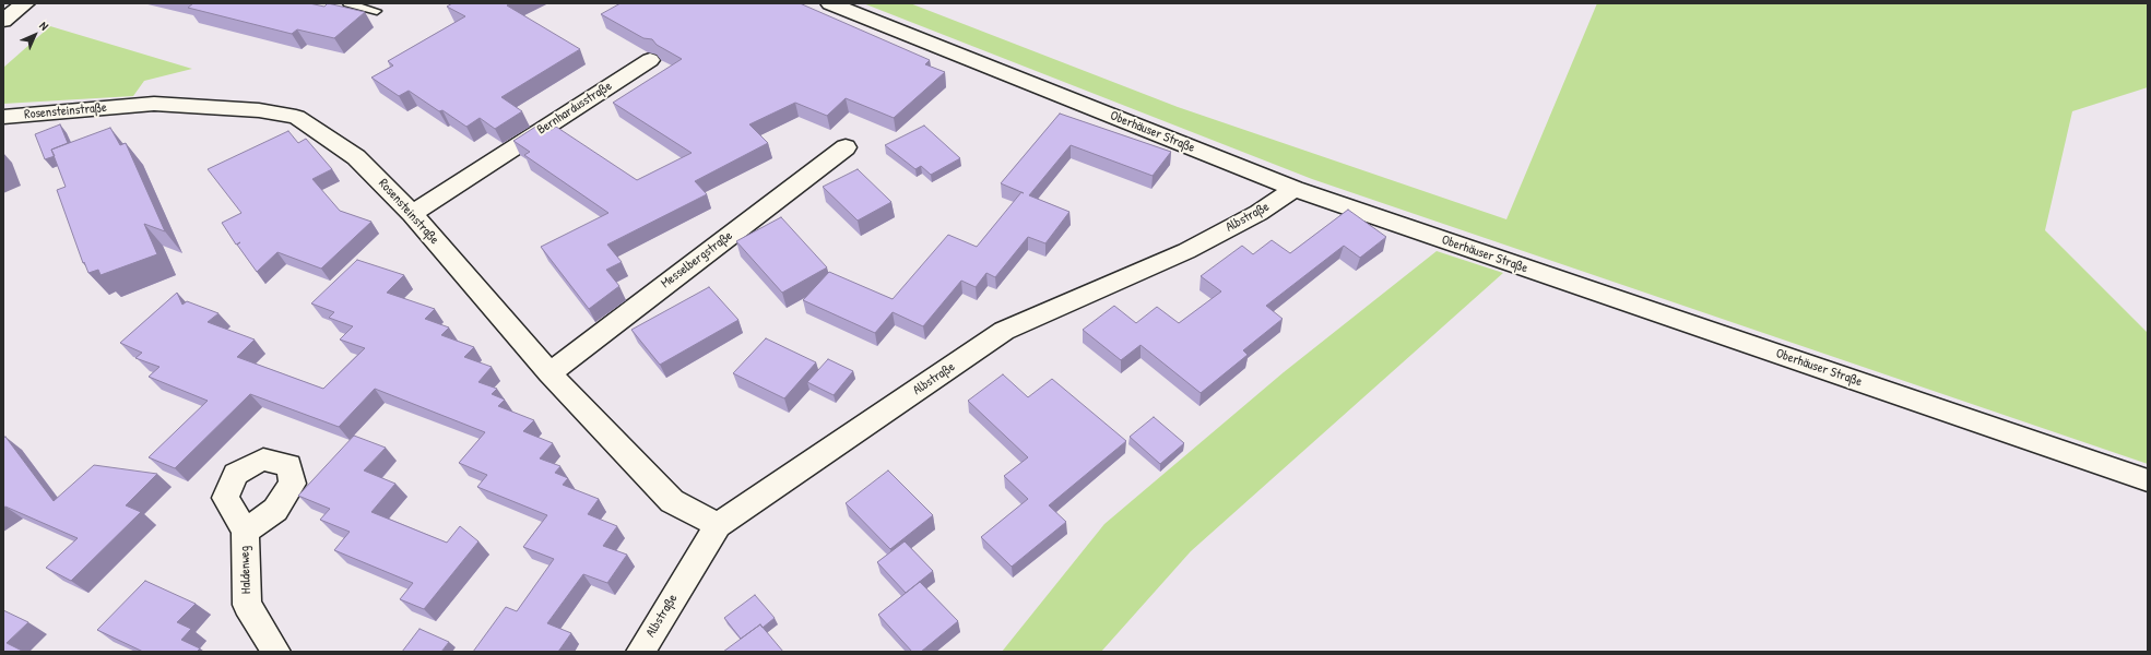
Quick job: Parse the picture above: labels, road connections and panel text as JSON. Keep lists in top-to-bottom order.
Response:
{
  "streets": {
    "street": [
      "Bernhardusstraße",
      "Rosensteinstraße",
      "Oberhäuser Straße",
      "Albstraße",
      "Messelbergstraße",
      "Haldenweg"
    ]
  },
  "crossings": [
    ["Bernhardusstraße", "Rosensteinstraße"],
    ["Rosensteinstraße", "Albstraße"],
    ["Rosensteinstraße", "Messelbergstraße"],
    ["Oberhäuser Straße", "Albstraße"]
  ],
  "north": "top right"
}
